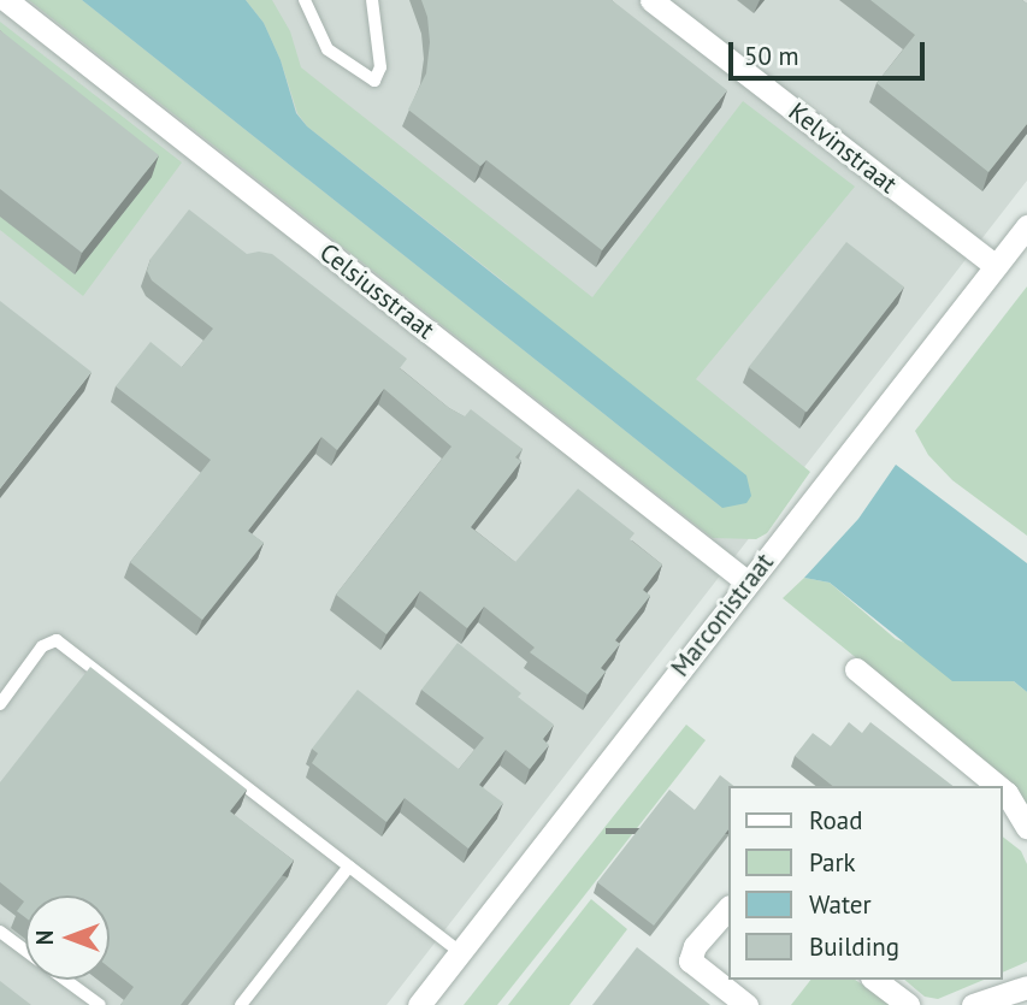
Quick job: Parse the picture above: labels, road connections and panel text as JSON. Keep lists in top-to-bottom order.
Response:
{
  "streets": {
    "street": ["Kelvinstraat", "Celsiusstraat", "Marconistraat"]
  },
  "crossings": [
    ["Kelvinstraat", "Marconistraat"],
    ["Celsiusstraat", "Marconistraat"]
  ],
  "legend": [
    "Road",
    "Park",
    "Water",
    "Building"
  ],
  "scale_bar": "50 m",
  "north": "left"
}
